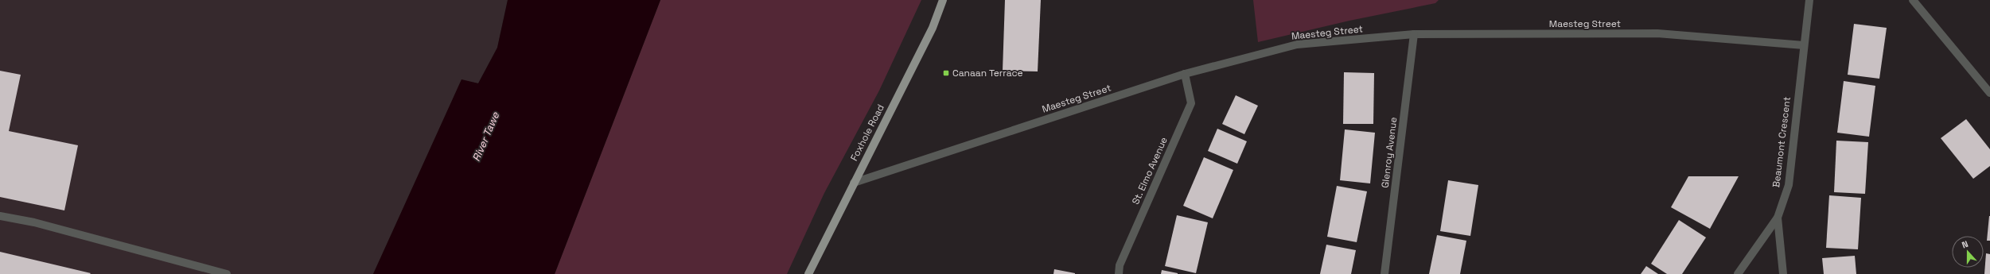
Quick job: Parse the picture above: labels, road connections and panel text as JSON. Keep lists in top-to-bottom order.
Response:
{
  "streets": {
    "main road": ["Foxhole Road"],
    "street": [
      "Maesteg Street",
      "Beaumont Crescent",
      "Glenroy Avenue",
      "St. Elmo Avenue"
    ]
  },
  "crossings": [
    ["Maesteg Street", "Foxhole Road"],
    ["Maesteg Street", "Beaumont Crescent"],
    ["Maesteg Street", "Glenroy Avenue"],
    ["Maesteg Street", "St. Elmo Avenue"]
  ],
  "water": ["River Tawe"],
  "places": {
    "transit": ["Canaan Terrace"]
  },
  "north": "top"
}
